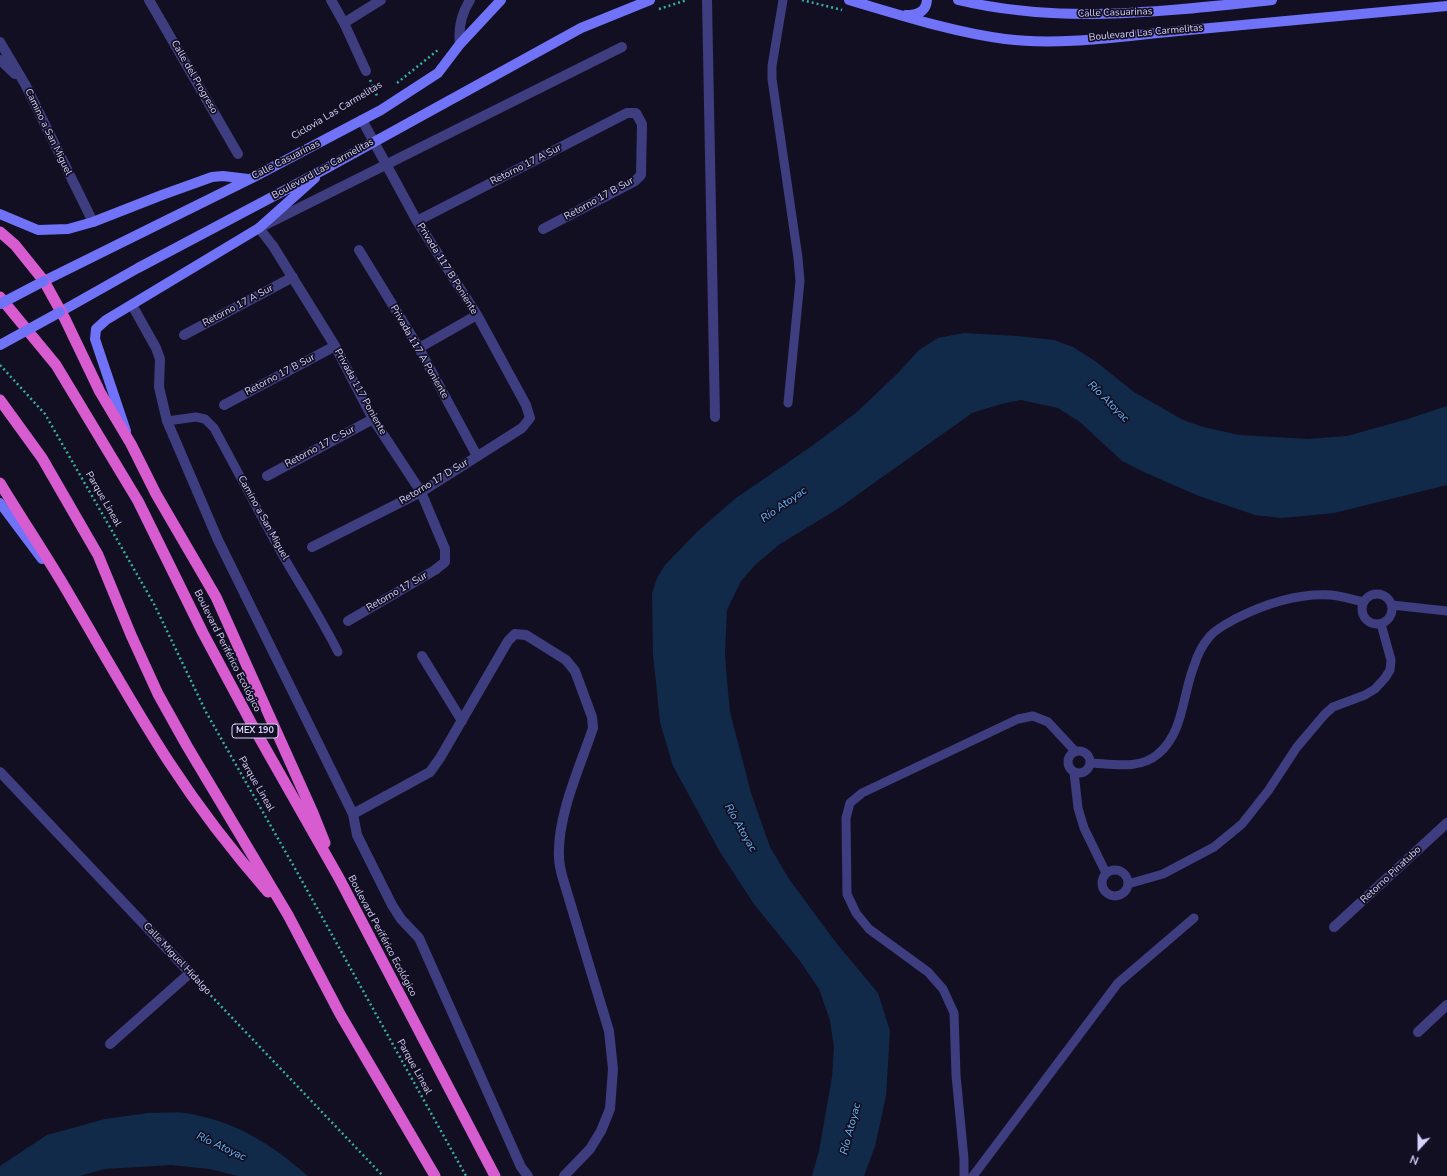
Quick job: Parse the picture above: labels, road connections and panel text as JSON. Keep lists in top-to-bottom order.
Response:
{
  "streets": {
    "highway": ["Boulevard Periférico Ecológico", "MEX 190"],
    "main road": ["Calle Casuarinas", "Boulevard Las Carmelitas"],
    "street": [
      "Calle del Progreso",
      "Camino a San Miguel",
      "Retorno 17 A Sur",
      "Retorno 17 B Sur",
      "Privada 117 B Poniente",
      "Privada 117 A Poniente",
      "Privada 117 Poniente",
      "Retorno 17 C Sur",
      "Retorno 17 D Sur",
      "Retorno 17 Sur",
      "Retorno Pinatubo",
      "Calle Miguel Hidalgo"
    ],
    "path": ["Ciclovia Las Carmelitas", "Parque Lineal"]
  },
  "crossings": [
    ["Calle Casuarinas", "Privada 117 B Poniente"],
    ["Boulevard Las Carmelitas", "Privada 117 B Poniente"],
    ["Retorno 17 A Sur", "Retorno 17 B Sur"],
    ["Retorno 17 A Sur", "Privada 117 B Poniente"],
    ["Retorno 17 A Sur", "Privada 117 Poniente"],
    ["Retorno 17 B Sur", "Privada 117 Poniente"],
    ["Privada 117 B Poniente", "Retorno 17 D Sur"],
    ["Privada 117 A Poniente", "Retorno 17 D Sur"],
    ["Privada 117 Poniente", "Retorno 17 C Sur"],
    ["Privada 117 Poniente", "Retorno 17 D Sur"],
    ["Privada 117 Poniente", "Retorno 17 Sur"]
  ],
  "water": ["Río Atoyac"],
  "north": "bottom"
}
